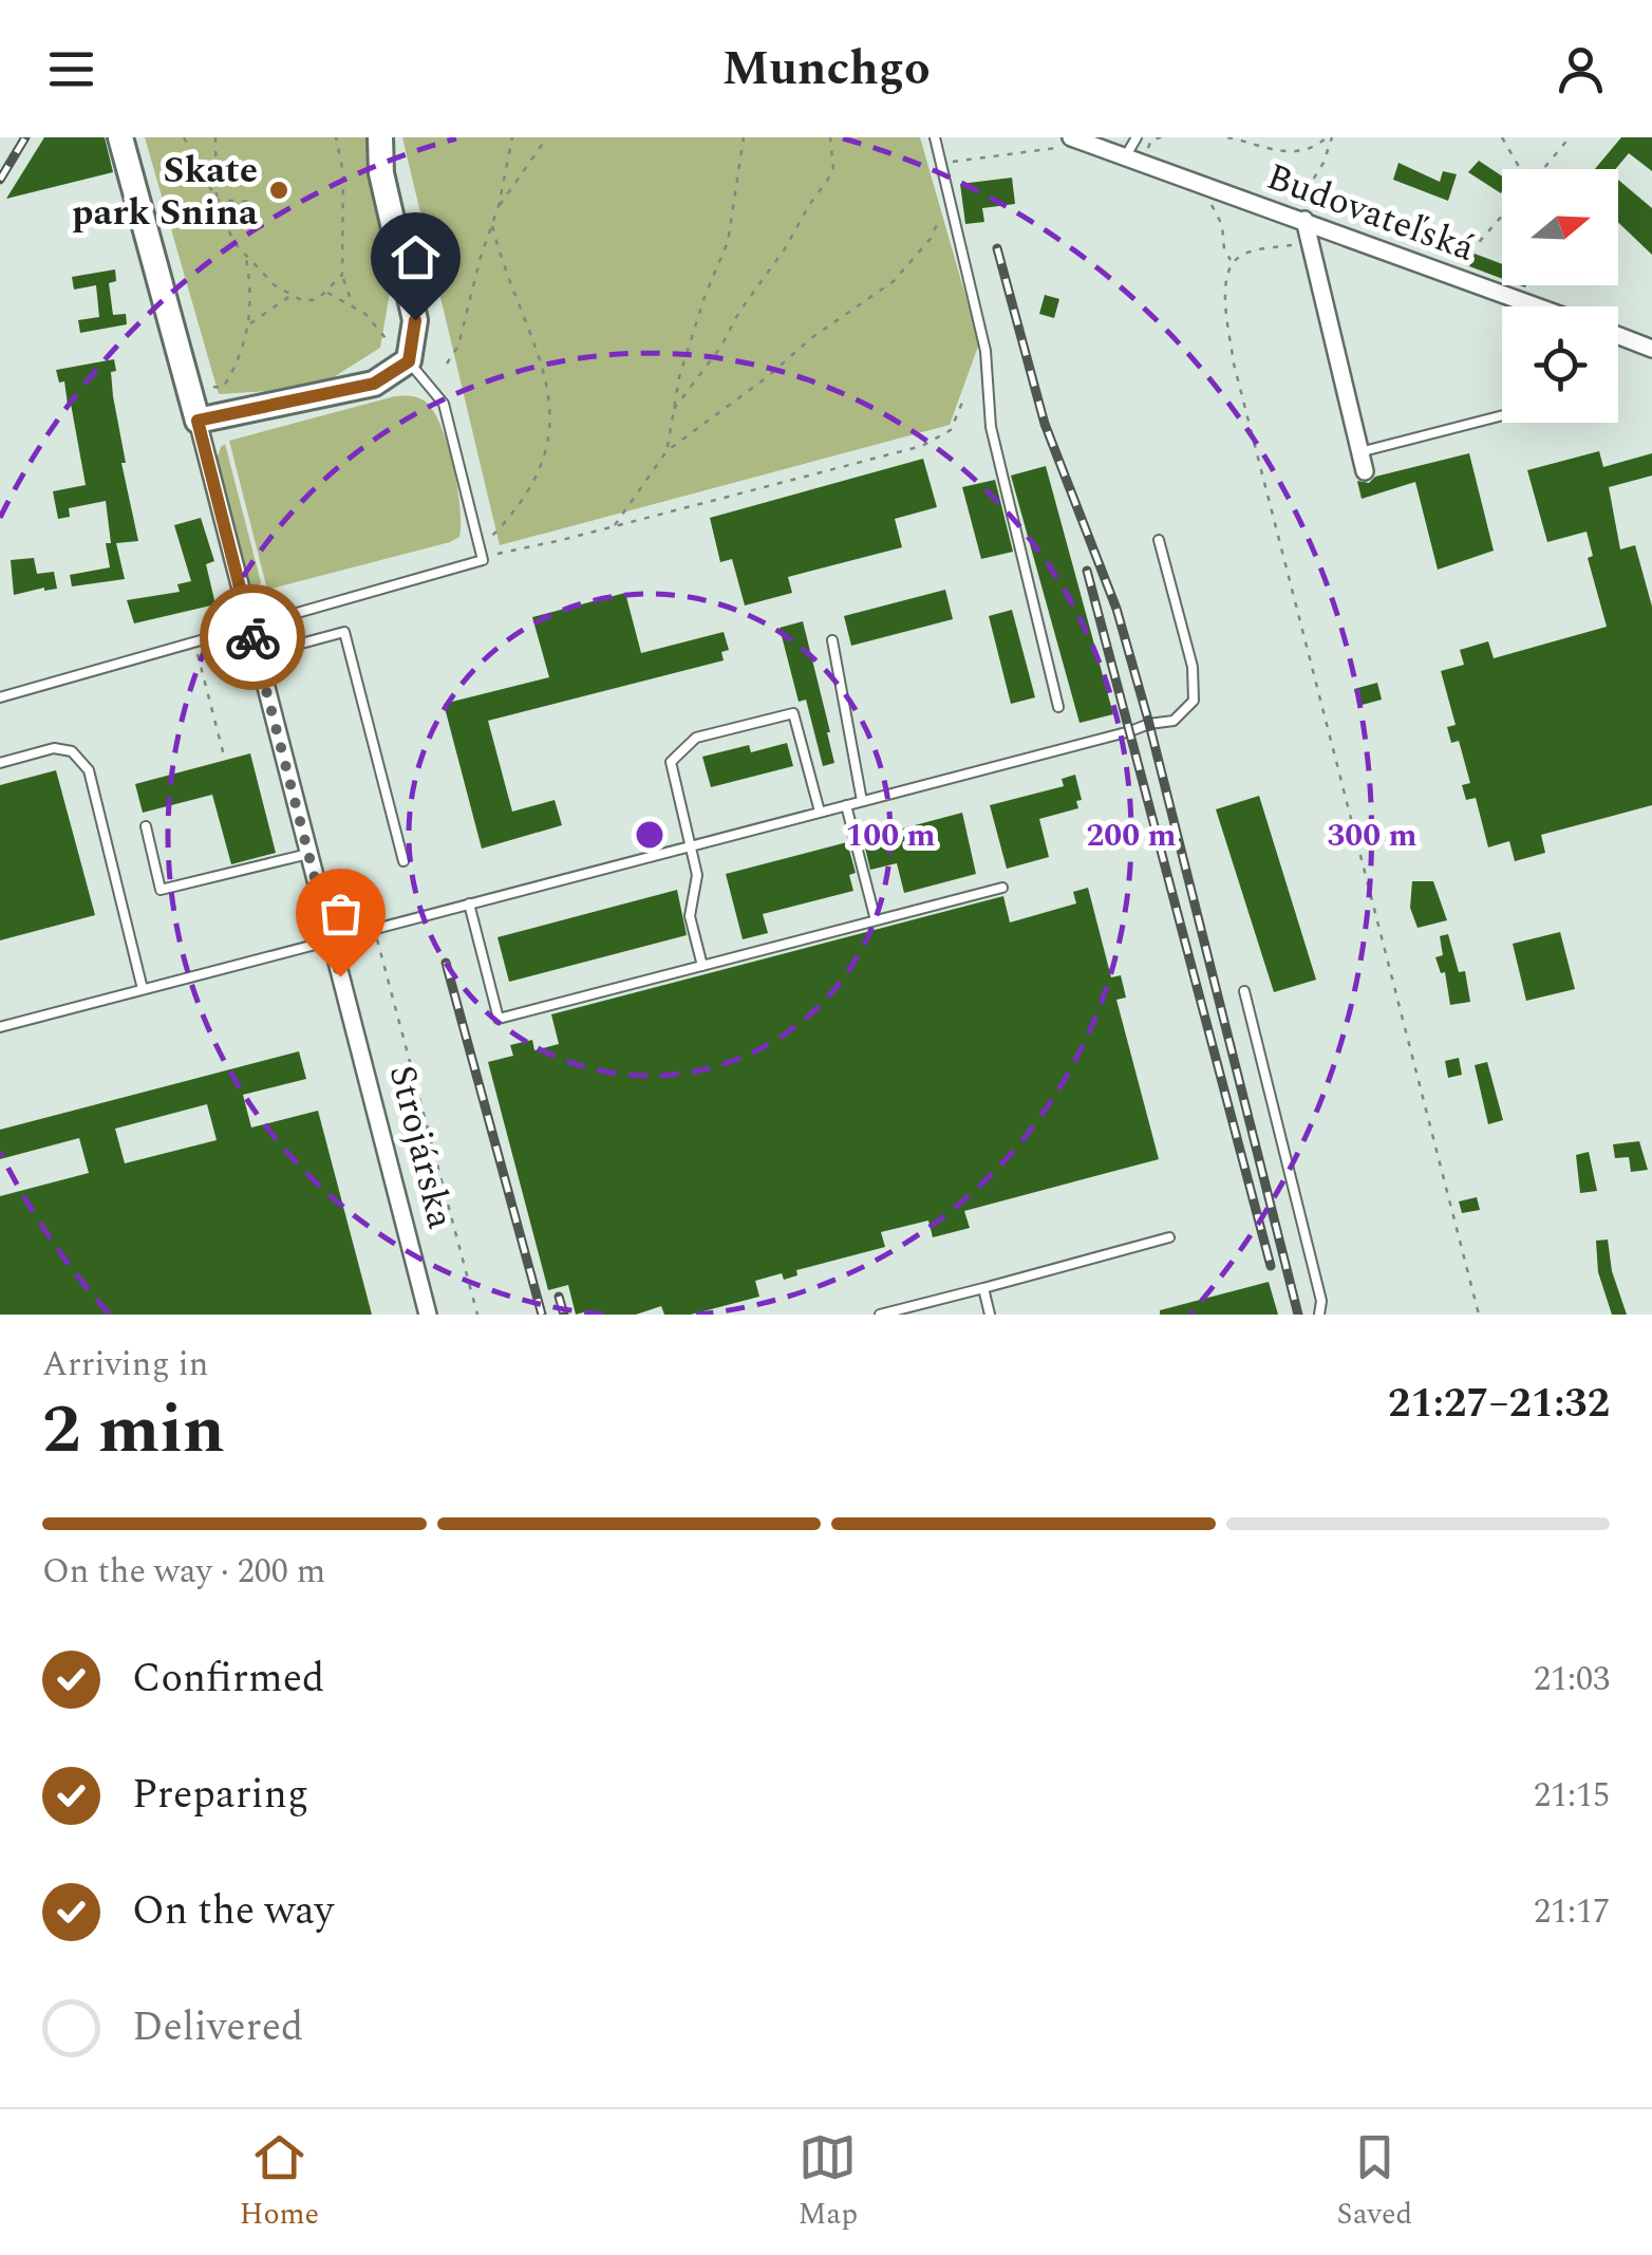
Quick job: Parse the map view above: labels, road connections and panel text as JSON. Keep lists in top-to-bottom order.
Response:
{
  "streets": {
    "main road": ["Strojárska"],
    "street": ["Budovateľská"]
  },
  "places": ["Skate park Snina"],
  "north": "right",
  "page": {
    "header": "Munchgo",
    "heading": ["2 min", "Arriving in", "21:27–21:32"],
    "bar": "On the way · 200 m",
    "list": [
      ["Confirmed", "21:03"],
      ["Preparing", "21:15"],
      ["On the way", "21:17"],
      "Delivered"
    ],
    "tabs": ["Home", "Map", "Saved"]
  },
  "rings": ["100 m", "200 m", "300 m"]
}
